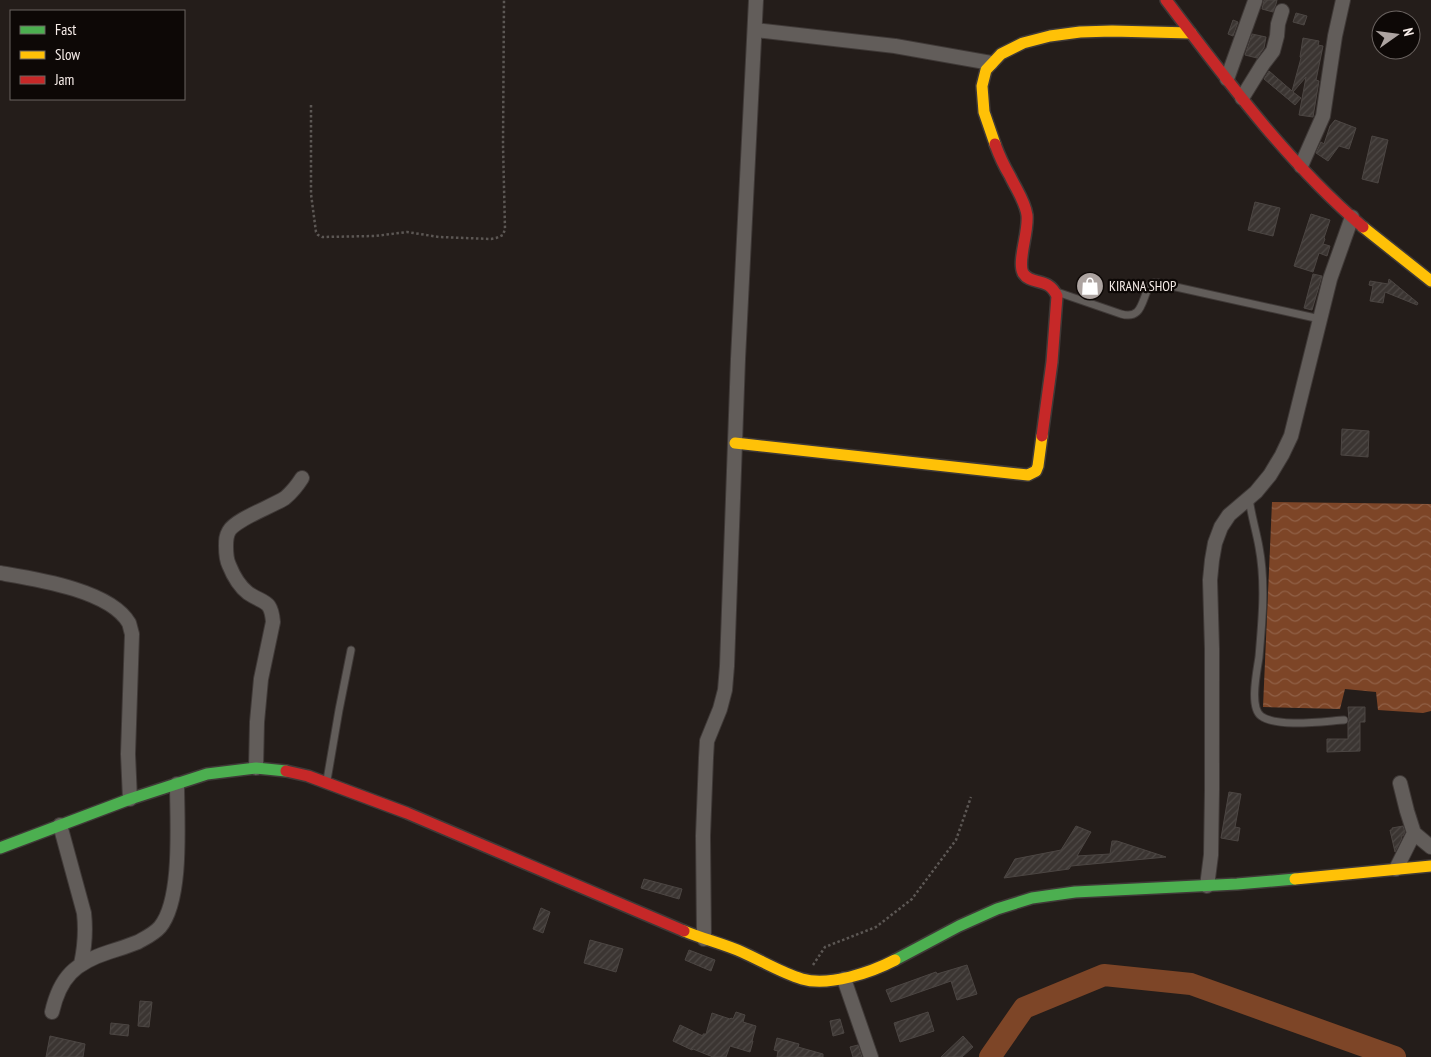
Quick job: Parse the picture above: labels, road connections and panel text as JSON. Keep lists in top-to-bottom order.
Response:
{
  "places": {
    "shop": ["KIRANA SHOP"]
  },
  "legend": ["Fast", "Slow", "Jam"],
  "north": "right"
}
